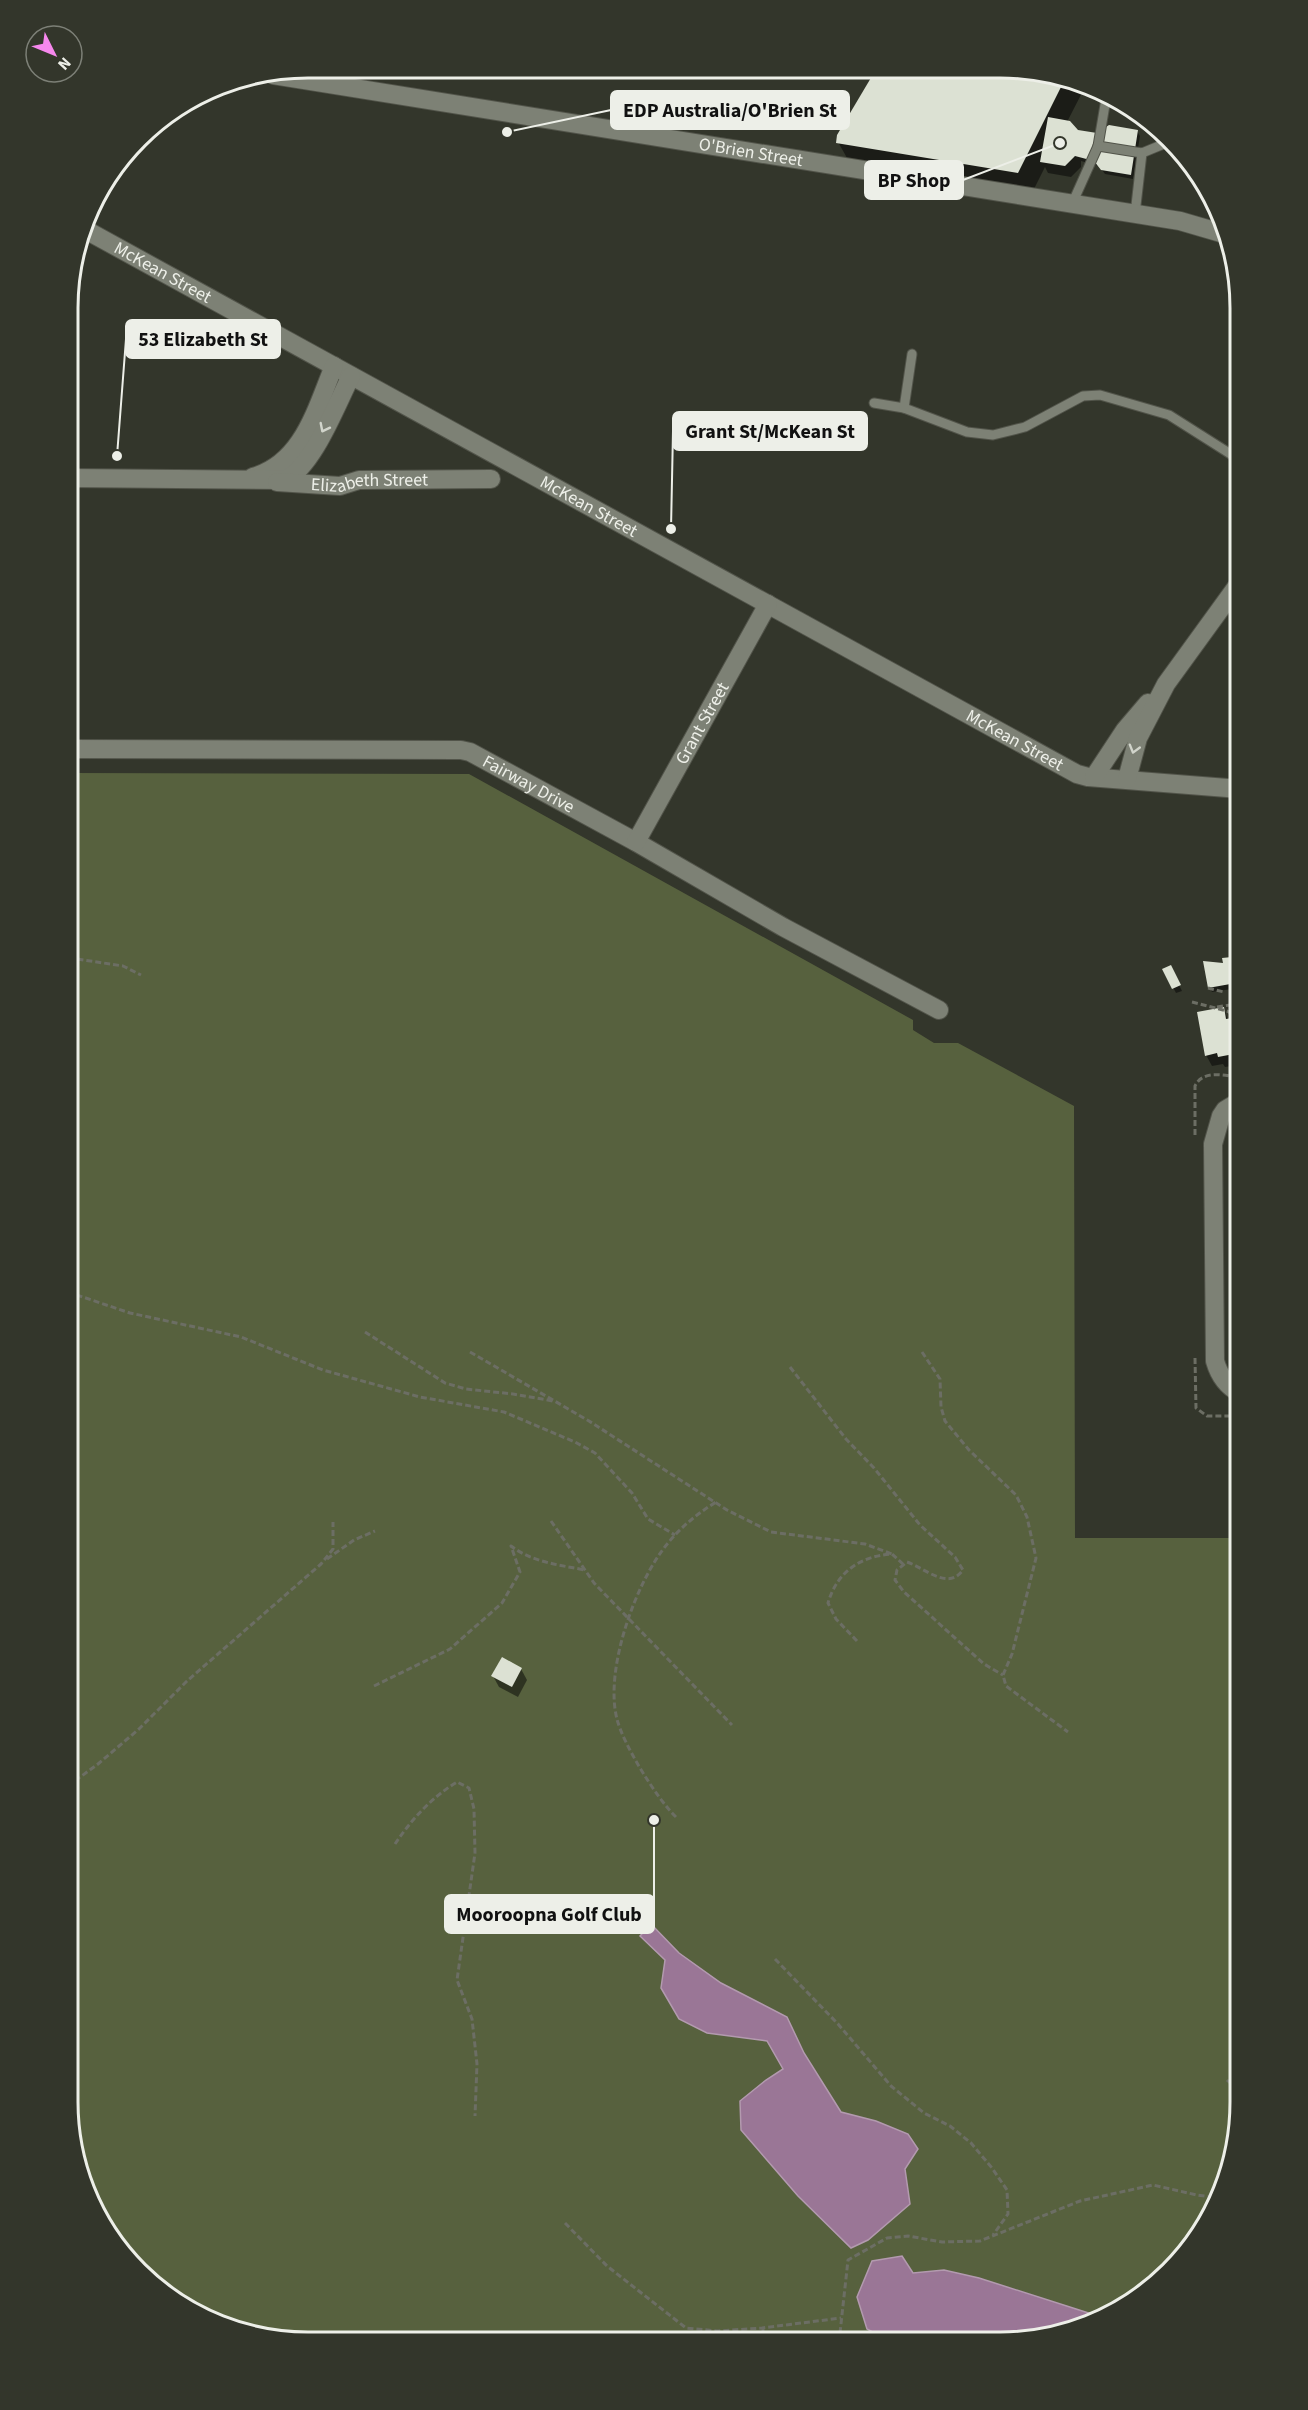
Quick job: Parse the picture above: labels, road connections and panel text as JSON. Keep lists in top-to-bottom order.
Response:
{
  "streets": {
    "street": [
      "O'Brien Street",
      "McKean Street",
      "Elizabeth Street",
      "Grant Street",
      "Fairway Drive"
    ]
  },
  "crossings": [
    ["McKean Street", "Elizabeth Street"],
    ["McKean Street", "Grant Street"],
    ["Grant Street", "Fairway Drive"]
  ],
  "places": [
    "EDP Australia/O'Brien St",
    "BP Shop",
    "53 Elizabeth St",
    "Grant St/McKean St",
    "Mooroopna Golf Club"
  ],
  "north": "bottom right"
}
